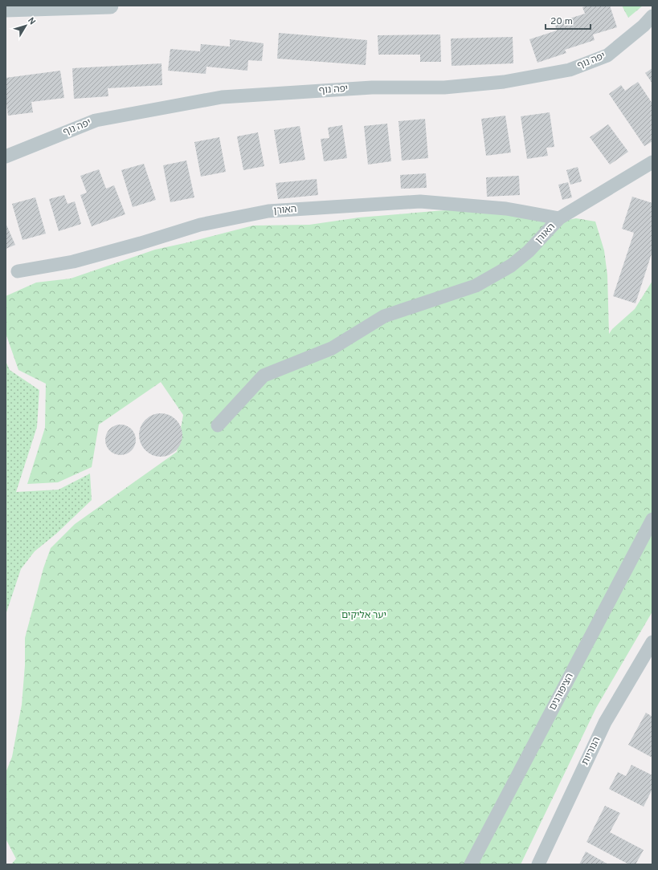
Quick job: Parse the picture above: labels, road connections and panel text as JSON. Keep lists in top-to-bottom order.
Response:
{
  "streets": {
    "street": [
      "יפה נוף",
      "האורן",
      "הציפורנים",
      "הנוריות"
    ]
  },
  "parks": ["יער אליקים"],
  "scale_bar": "20 m",
  "north": "top right"
}
